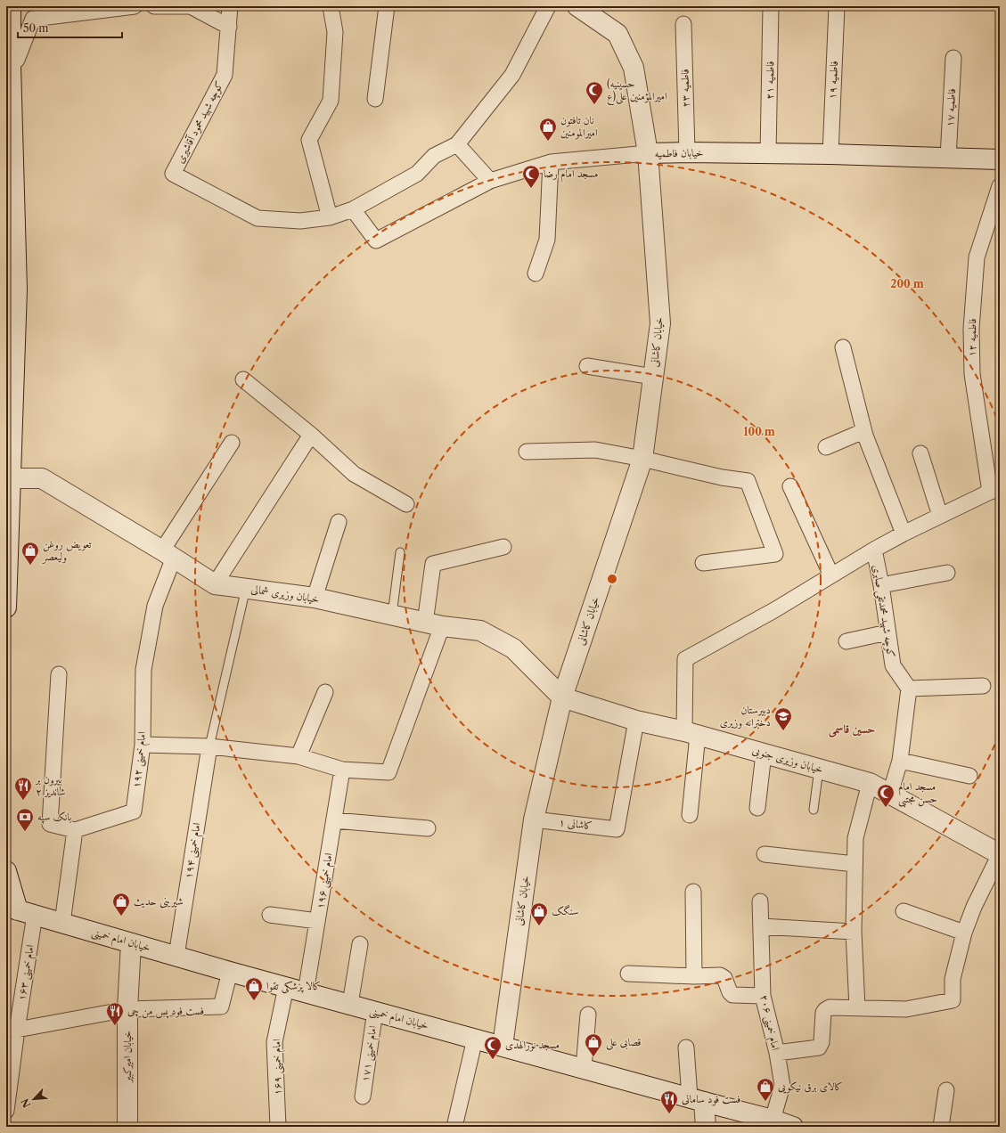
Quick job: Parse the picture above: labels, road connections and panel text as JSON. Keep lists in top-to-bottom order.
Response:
{
  "streets": {
    "street": [
      "فاطمیه ۲۱",
      "فاطمیه ۱۹",
      "فاطمیه ۲۳",
      "فاطمیه ۱۷",
      "کوچه شهید محمود آقاشیری",
      "خیابان فاطمیه",
      "فاطمیه ۱۲",
      "خیابان کاشانی",
      "خیابان وزیری شمالی",
      "کوچه شهید محمدتقی صابری",
      "امام خمینی ۱۹۲",
      "خیابان وزیری جنوبی",
      "کاشانی ۱",
      "امام خمینی ۱۹۴",
      "امام خمینی ۱۹۶",
      "خیابان امام خمینی",
      "امام خمینی ۱۶۳",
      "امام خمینی ۲۰۶",
      "امام خمینی ۱۷۱",
      "خیابان امیرکبیر",
      "امام خمینی ۱۶۹"
    ]
  },
  "crossings": [
    ["فاطمیه ۲۱", "خیابان فاطمیه"],
    ["فاطمیه ۱۹", "خیابان فاطمیه"],
    ["فاطمیه ۲۳", "خیابان فاطمیه"],
    ["فاطمیه ۱۷", "خیابان فاطمیه"],
    ["خیابان فاطمیه", "خیابان کاشانی"],
    ["خیابان کاشانی", "خیابان وزیری شمالی"],
    ["خیابان کاشانی", "خیابان وزیری جنوبی"],
    ["خیابان کاشانی", "کاشانی ۱"],
    ["خیابان کاشانی", "خیابان امام خمینی"],
    ["خیابان وزیری شمالی", "امام خمینی ۱۹۲"],
    ["خیابان وزیری شمالی", "خیابان وزیری جنوبی"],
    ["خیابان وزیری جنوبی", "کاشانی ۱"],
    ["امام خمینی ۱۹۴", "خیابان امام خمینی"],
    ["امام خمینی ۱۹۶", "خیابان امام خمینی"],
    ["خیابان امام خمینی", "امام خمینی ۱۶۳"],
    ["خیابان امام خمینی", "امام خمینی ۲۰۶"],
    ["خیابان امام خمینی", "امام خمینی ۱۷۱"],
    ["خیابان امام خمینی", "خیابان امیرکبیر"],
    ["خیابان امام خمینی", "امام خمینی ۱۶۹"]
  ],
  "districts": ["حسین قاسمی"],
  "places": {
    "mosque": [
      "(حسینیه امیرالمؤمنین علی(ع",
      "مسجد امام رضا",
      "مسجد امام حسن مجتبی",
      "مسجد نورالهدی"
    ],
    "shop": [
      "نان تافتون امیرالمومنین",
      "تعویض روغن ولیعصر",
      "شیرینی حدیث",
      "سنگک",
      "کالا پزشکی تقوا",
      "قصابی علی",
      "کالای برق نیکویی"
    ],
    "school or university": ["دبیرستان دخترانه وزیری"],
    "restaurant": ["بیرون بر شاندیز ۲", "فست فود پس من چی", "فست فود سامانی"],
    "bank": ["بانک سپه"]
  },
  "scale_bar": "50 m",
  "north": "bottom left",
  "rings": ["200 m", "100 m"]
}
